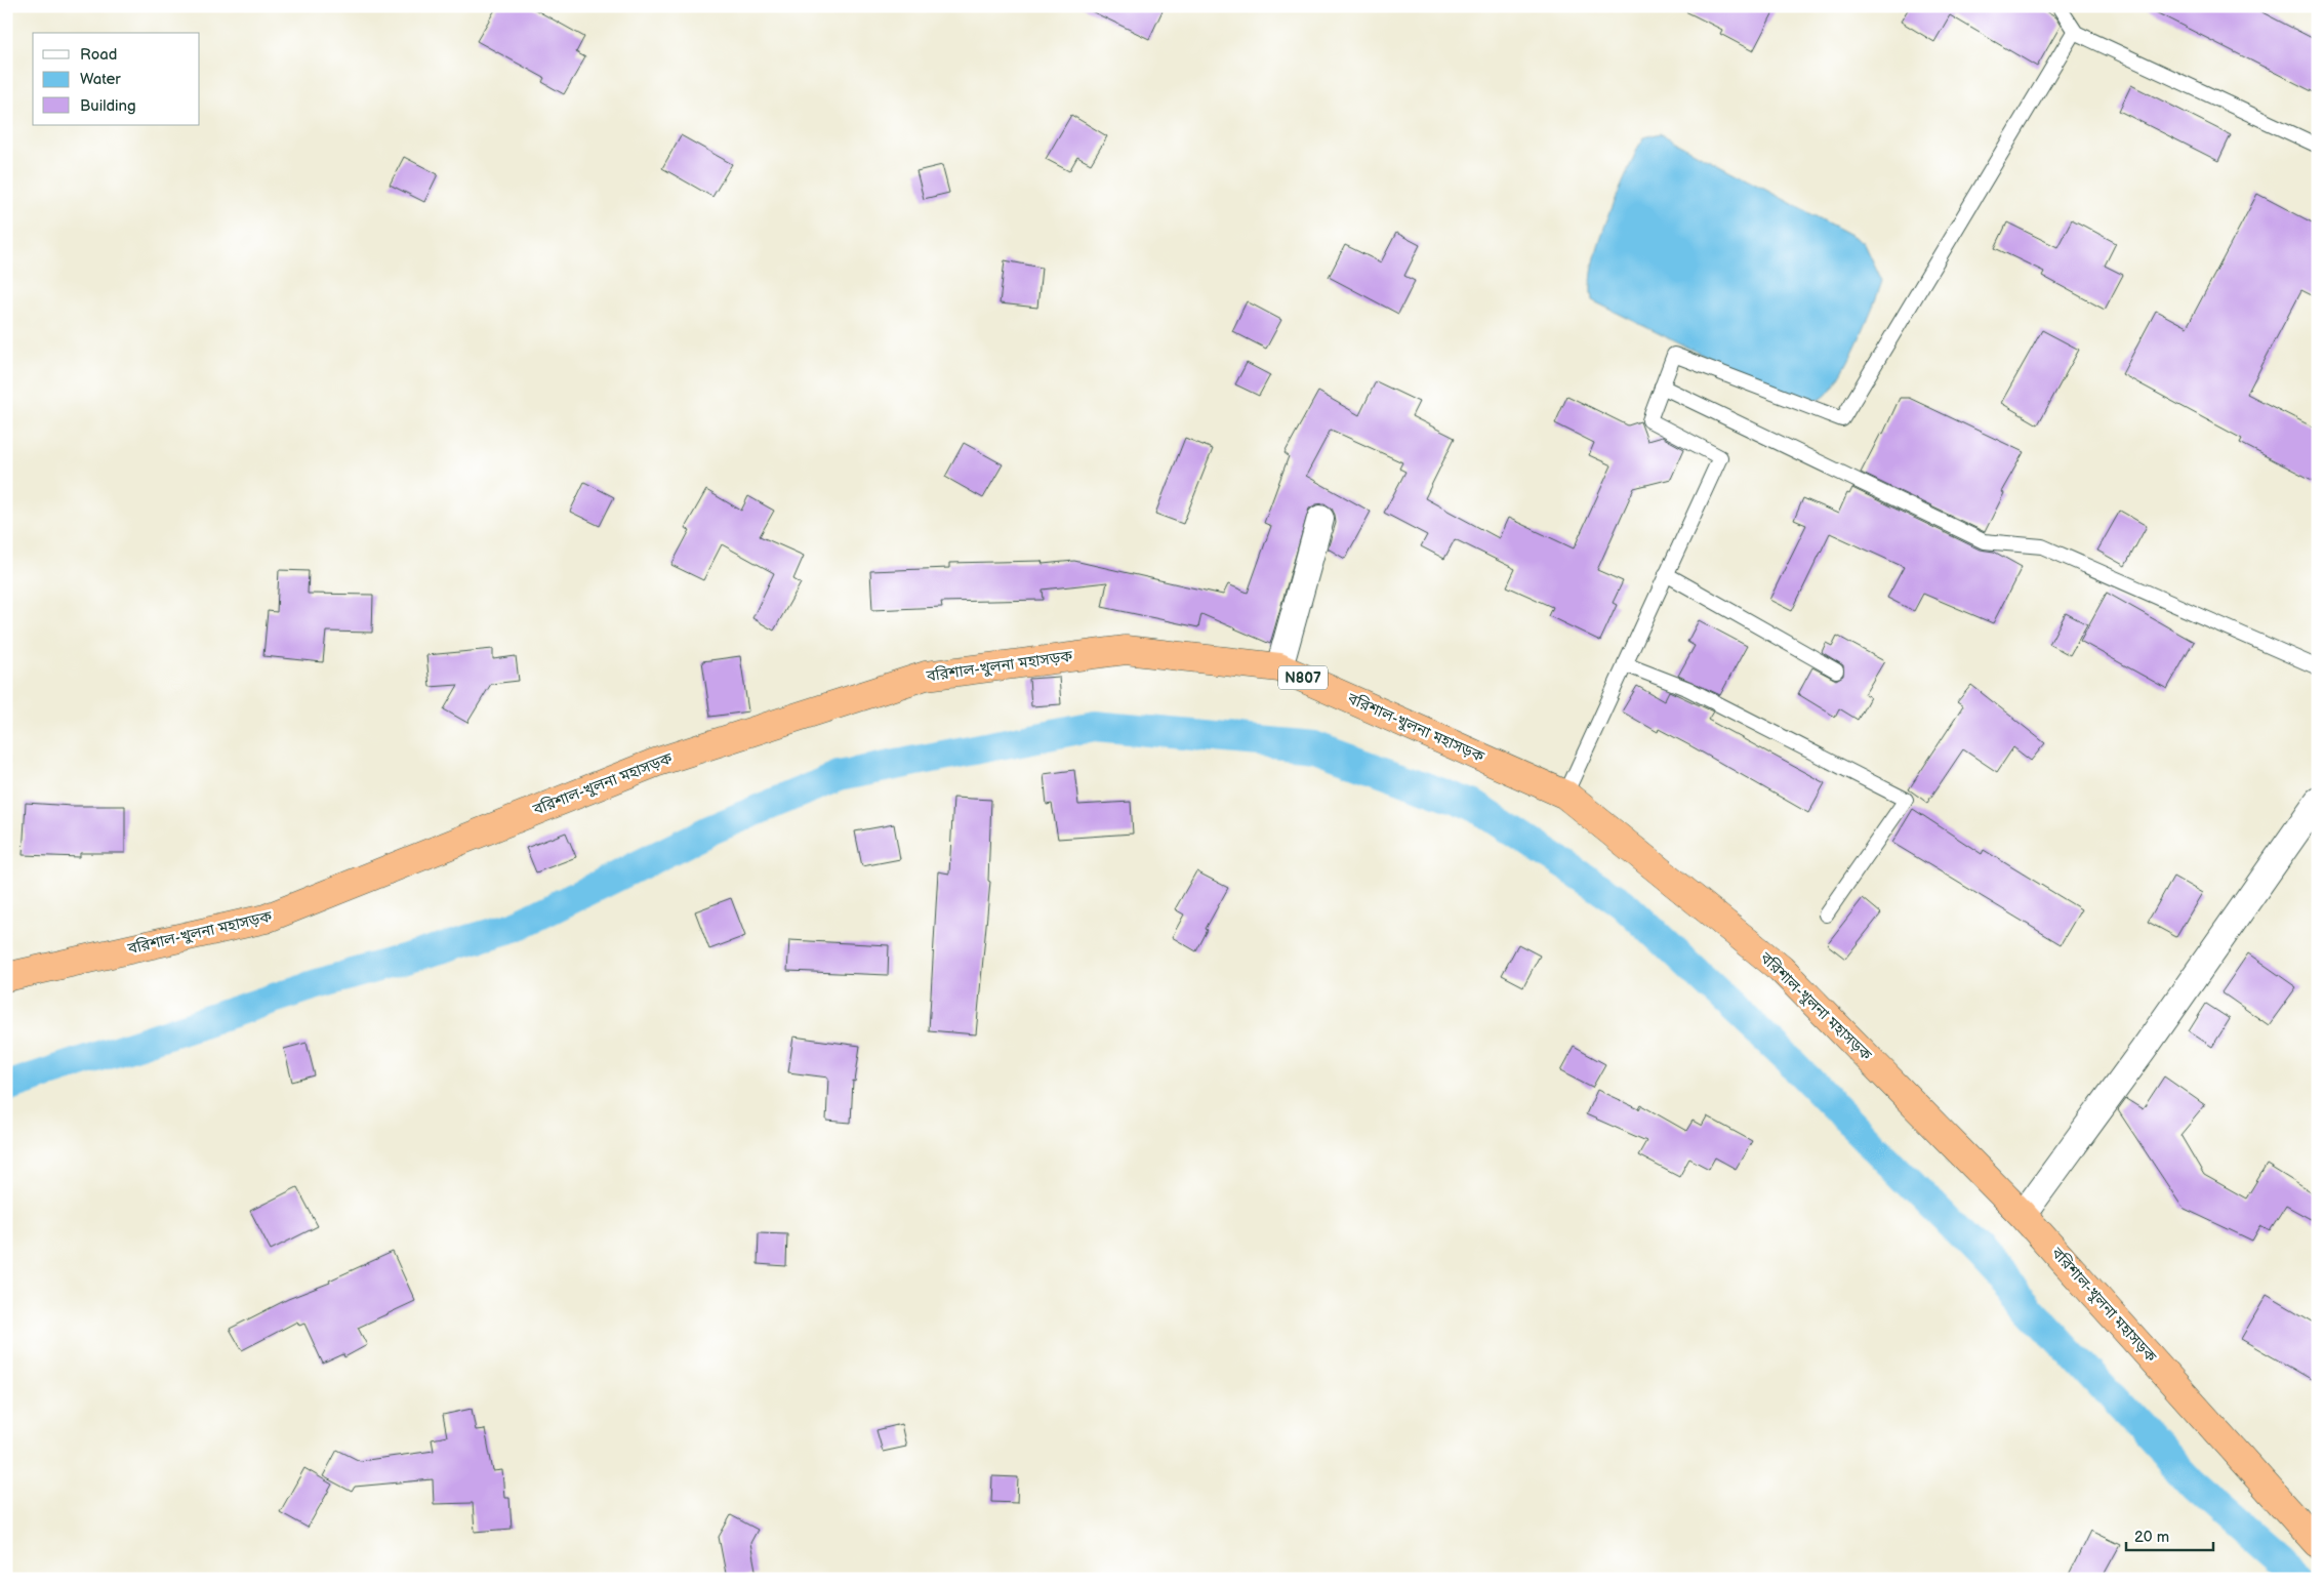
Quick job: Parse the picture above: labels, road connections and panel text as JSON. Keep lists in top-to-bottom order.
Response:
{
  "streets": {
    "highway": ["বরিশাল-খুলনা মহাসড়ক", "N807"]
  },
  "legend": ["Road", "Water", "Building"],
  "scale_bar": "20 m"
}
